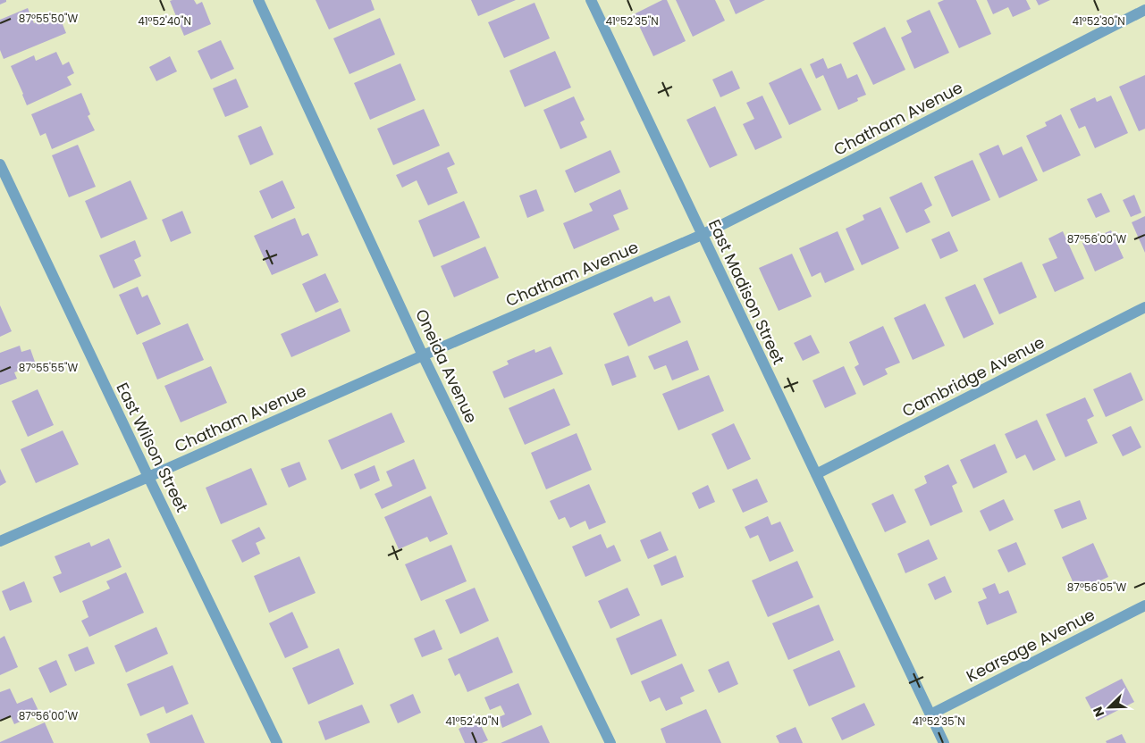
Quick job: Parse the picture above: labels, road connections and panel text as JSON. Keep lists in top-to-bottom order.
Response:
{
  "streets": {
    "street": [
      "Chatham Avenue",
      "East Madison Street",
      "Oneida Avenue",
      "Cambridge Avenue",
      "East Wilson Street",
      "Kearsage Avenue"
    ]
  },
  "crossings": [
    ["Chatham Avenue", "East Madison Street"],
    ["Chatham Avenue", "Oneida Avenue"],
    ["Chatham Avenue", "East Wilson Street"],
    ["East Madison Street", "Cambridge Avenue"],
    ["East Madison Street", "Kearsage Avenue"]
  ],
  "north": "bottom left",
  "coordinates": [
    "87°55'50\"W",
    "41°52'40\"N",
    "41°52'35\"N",
    "41°52'30\"N",
    "87°56'00\"W",
    "87°55'55\"W",
    "87°56'05\"W"
  ]
}
